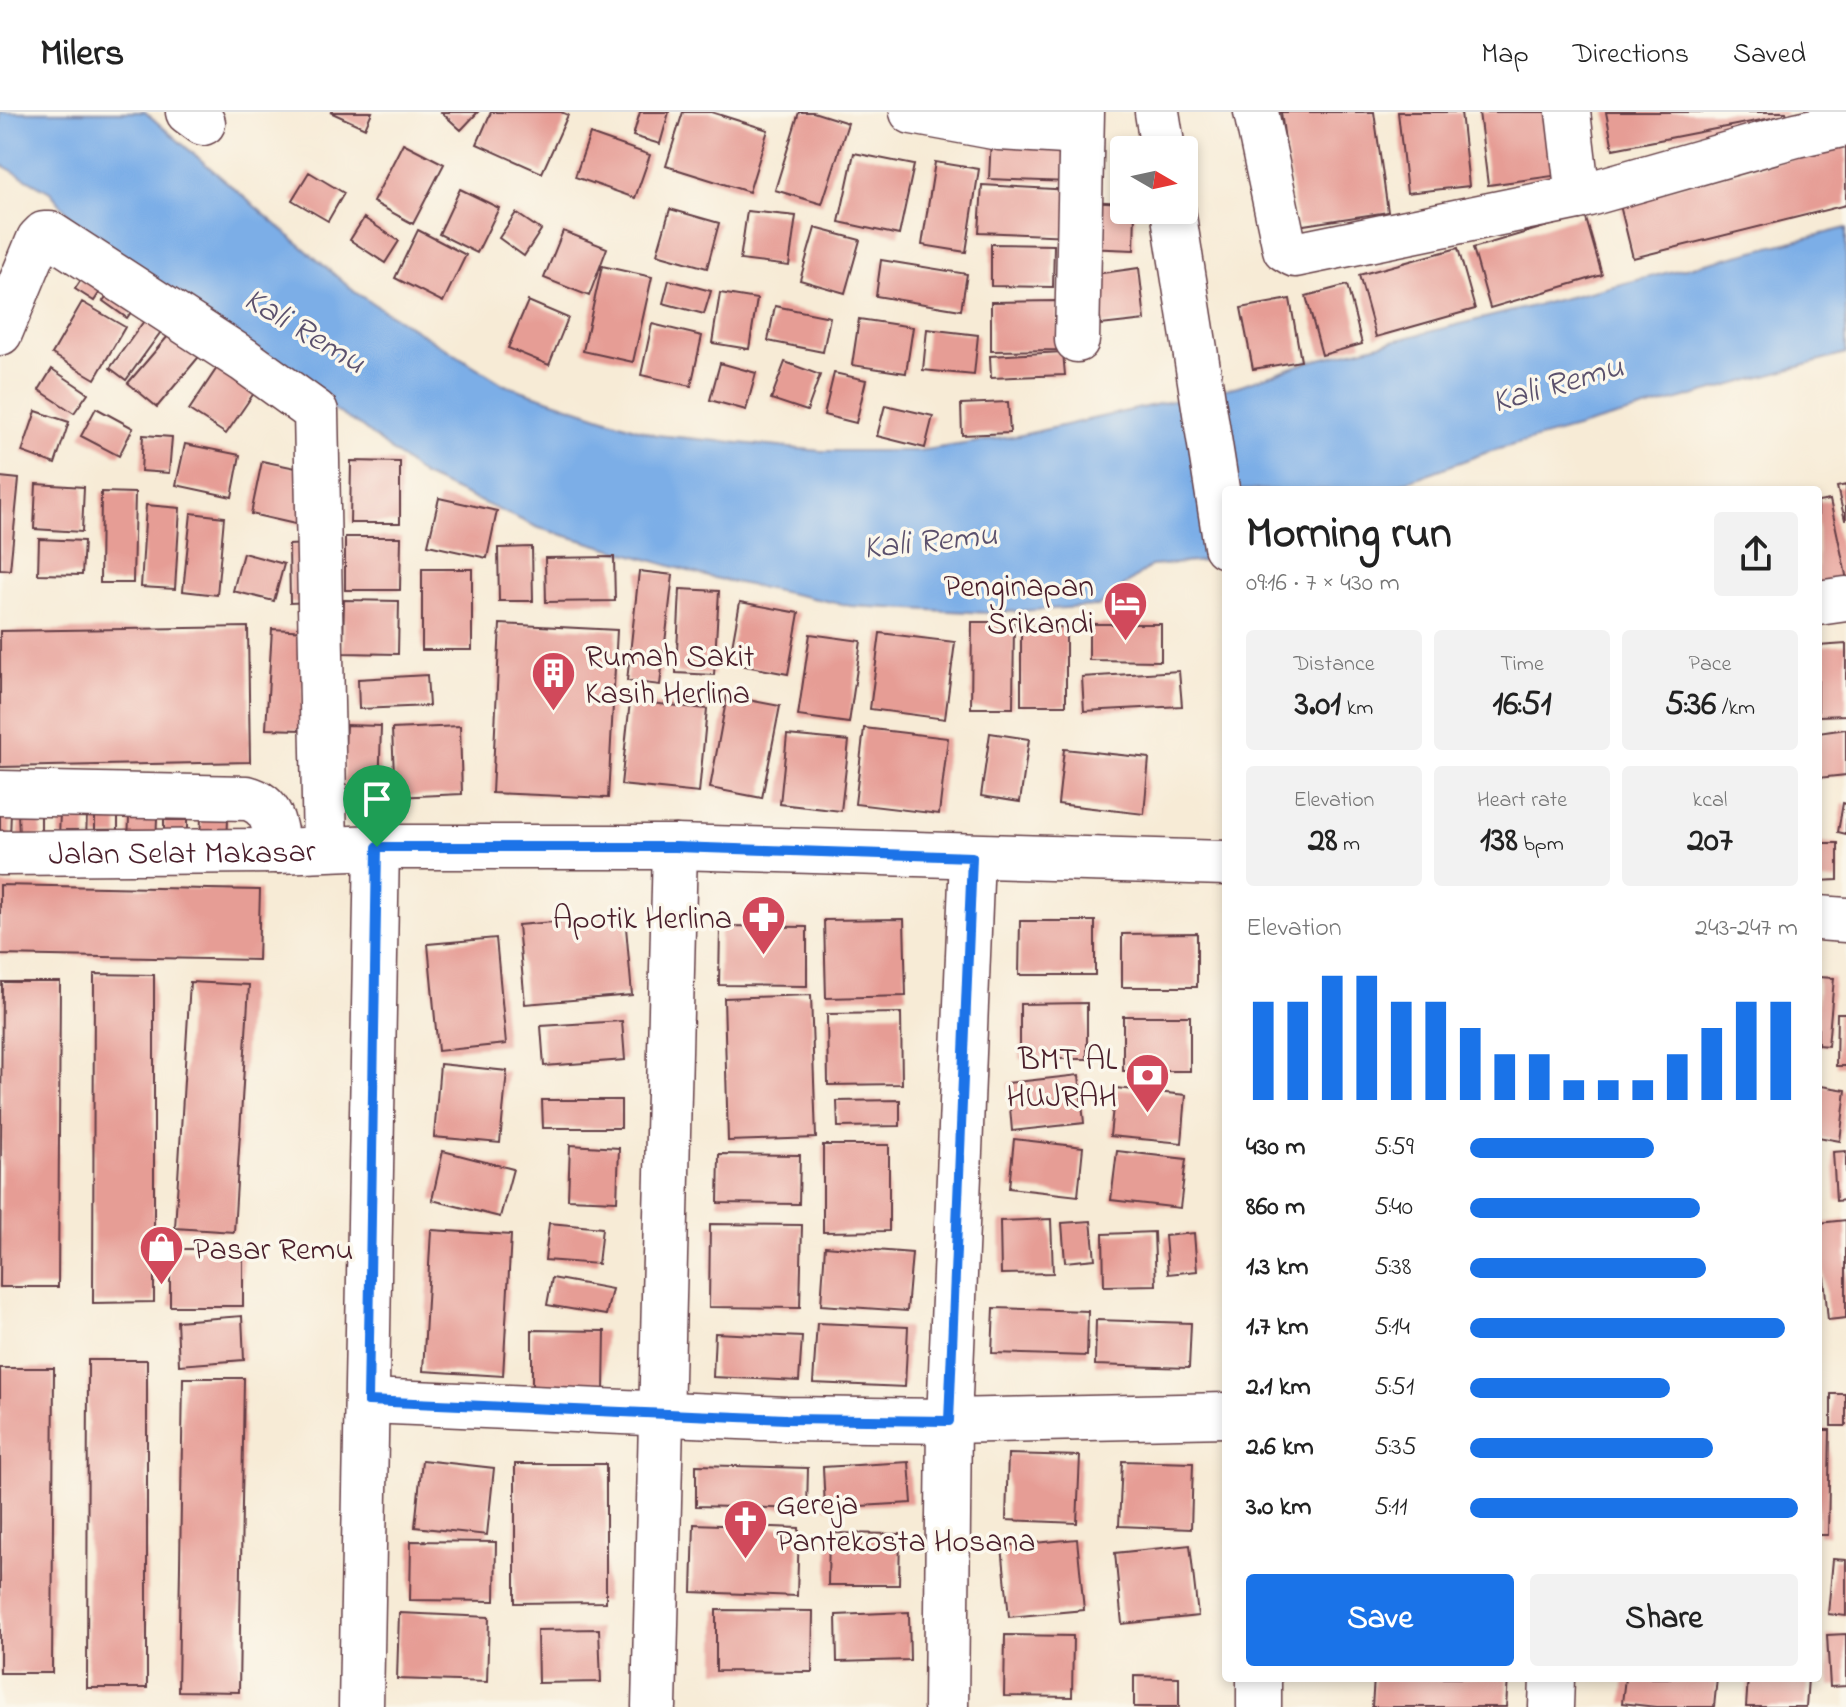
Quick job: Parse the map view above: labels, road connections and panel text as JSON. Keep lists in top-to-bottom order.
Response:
{
  "streets": {
    "street": ["Jalan Selat Makasar"]
  },
  "water": ["Kali Remu"],
  "places": {
    "hotel": ["Penginapan Srikandi"],
    "building": ["Rumah Sakit Kasih Herlina"],
    "pharmacy": ["Apotik Herlina"],
    "bank": ["BMT AL HUJRAH"],
    "shop": ["Pasar Remu"],
    "church": ["Gereja Pantekosta Hosana"]
  },
  "north": "right",
  "page": {
    "header": "Milers",
    "nav": ["Map", "Directions", "Saved"],
    "heading": ["Morning run", "09:16 · 7 × 430 m"],
    "stats": [
      ["Distance", "3.01 km"],
      ["Time", "16:51"],
      ["Pace", "5:36 /km"],
      ["Elevation", "28 m"],
      ["Heart rate", "138 bpm"],
      ["kcal", "207"]
    ],
    "chart": ["Elevation", "243–247 m"],
    "list": [
      {
        "name": "430 m",
        "note": "5:59"
      },
      {
        "name": "860 m",
        "note": "5:40"
      },
      {
        "name": "1.3 km",
        "note": "5:38"
      },
      {
        "name": "1.7 km",
        "note": "5:14"
      },
      {
        "name": "2.1 km",
        "note": "5:51"
      },
      {
        "name": "2.6 km",
        "note": "5:35"
      },
      {
        "name": "3.0 km",
        "note": "5:11"
      }
    ],
    "buttons": ["Save", "Share"]
  }
}
